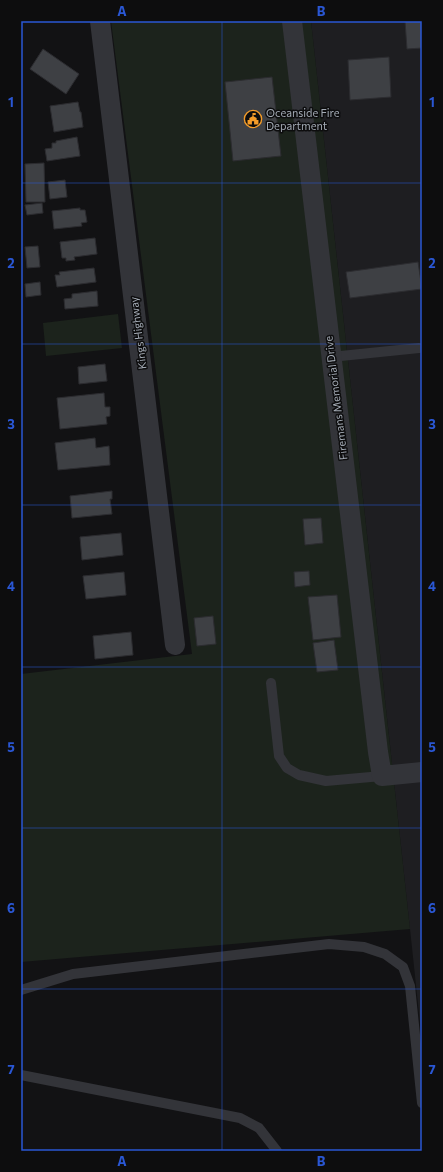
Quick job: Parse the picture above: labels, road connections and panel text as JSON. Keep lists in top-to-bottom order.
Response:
{
  "streets": {
    "street": ["Kings Highway", "Firemans Memorial Drive"]
  },
  "places": {
    "public building": ["Oceanside Fire Department"]
  },
  "grid": {
    "columns": ["A", "B"],
    "rows": [
      "1",
      "2",
      "3",
      "4",
      "5",
      "6",
      "7"
    ]
  }
}
